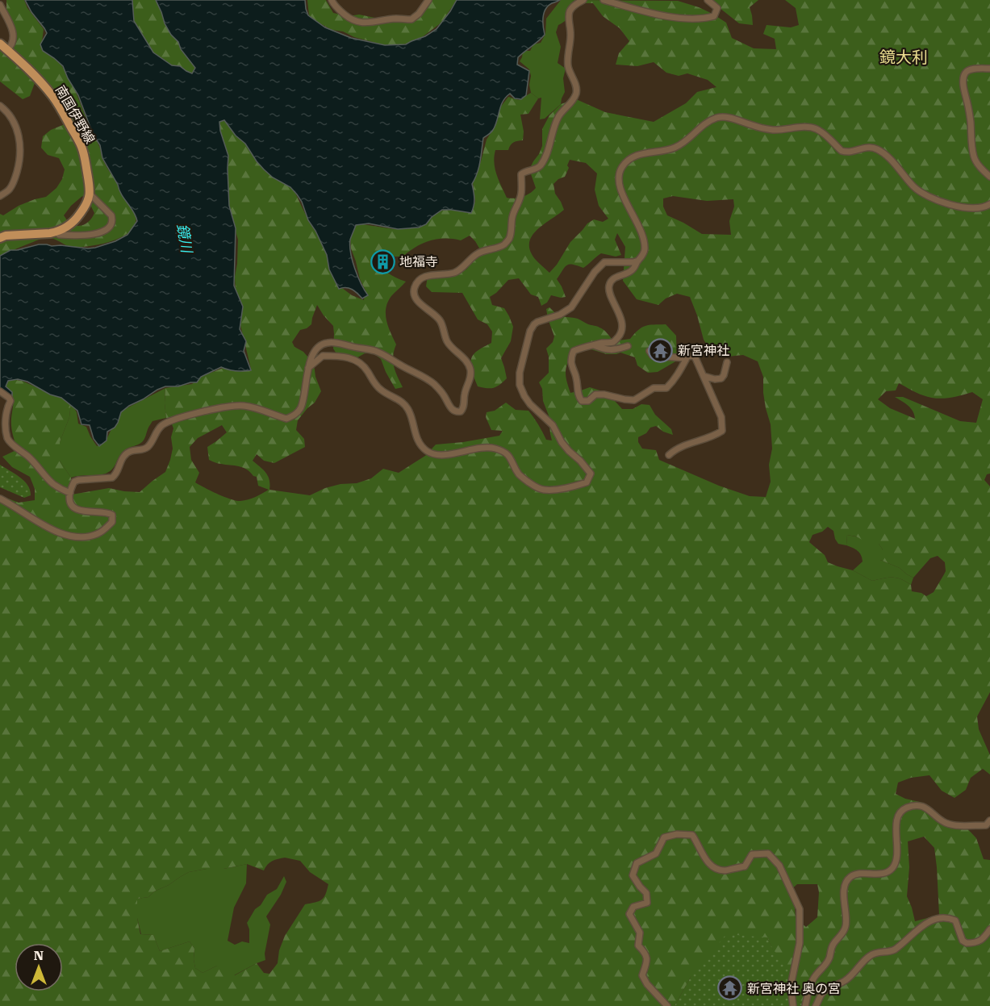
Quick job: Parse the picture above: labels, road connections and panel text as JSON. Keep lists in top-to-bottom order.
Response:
{
  "streets": {
    "main road": ["南国伊野線"]
  },
  "districts": ["鏡大利"],
  "water": ["鏡川"],
  "places": {
    "building": ["地福寺"],
    "temple": ["新宮神社", "新宮神社 奥の宮"]
  },
  "north": "top"
}
